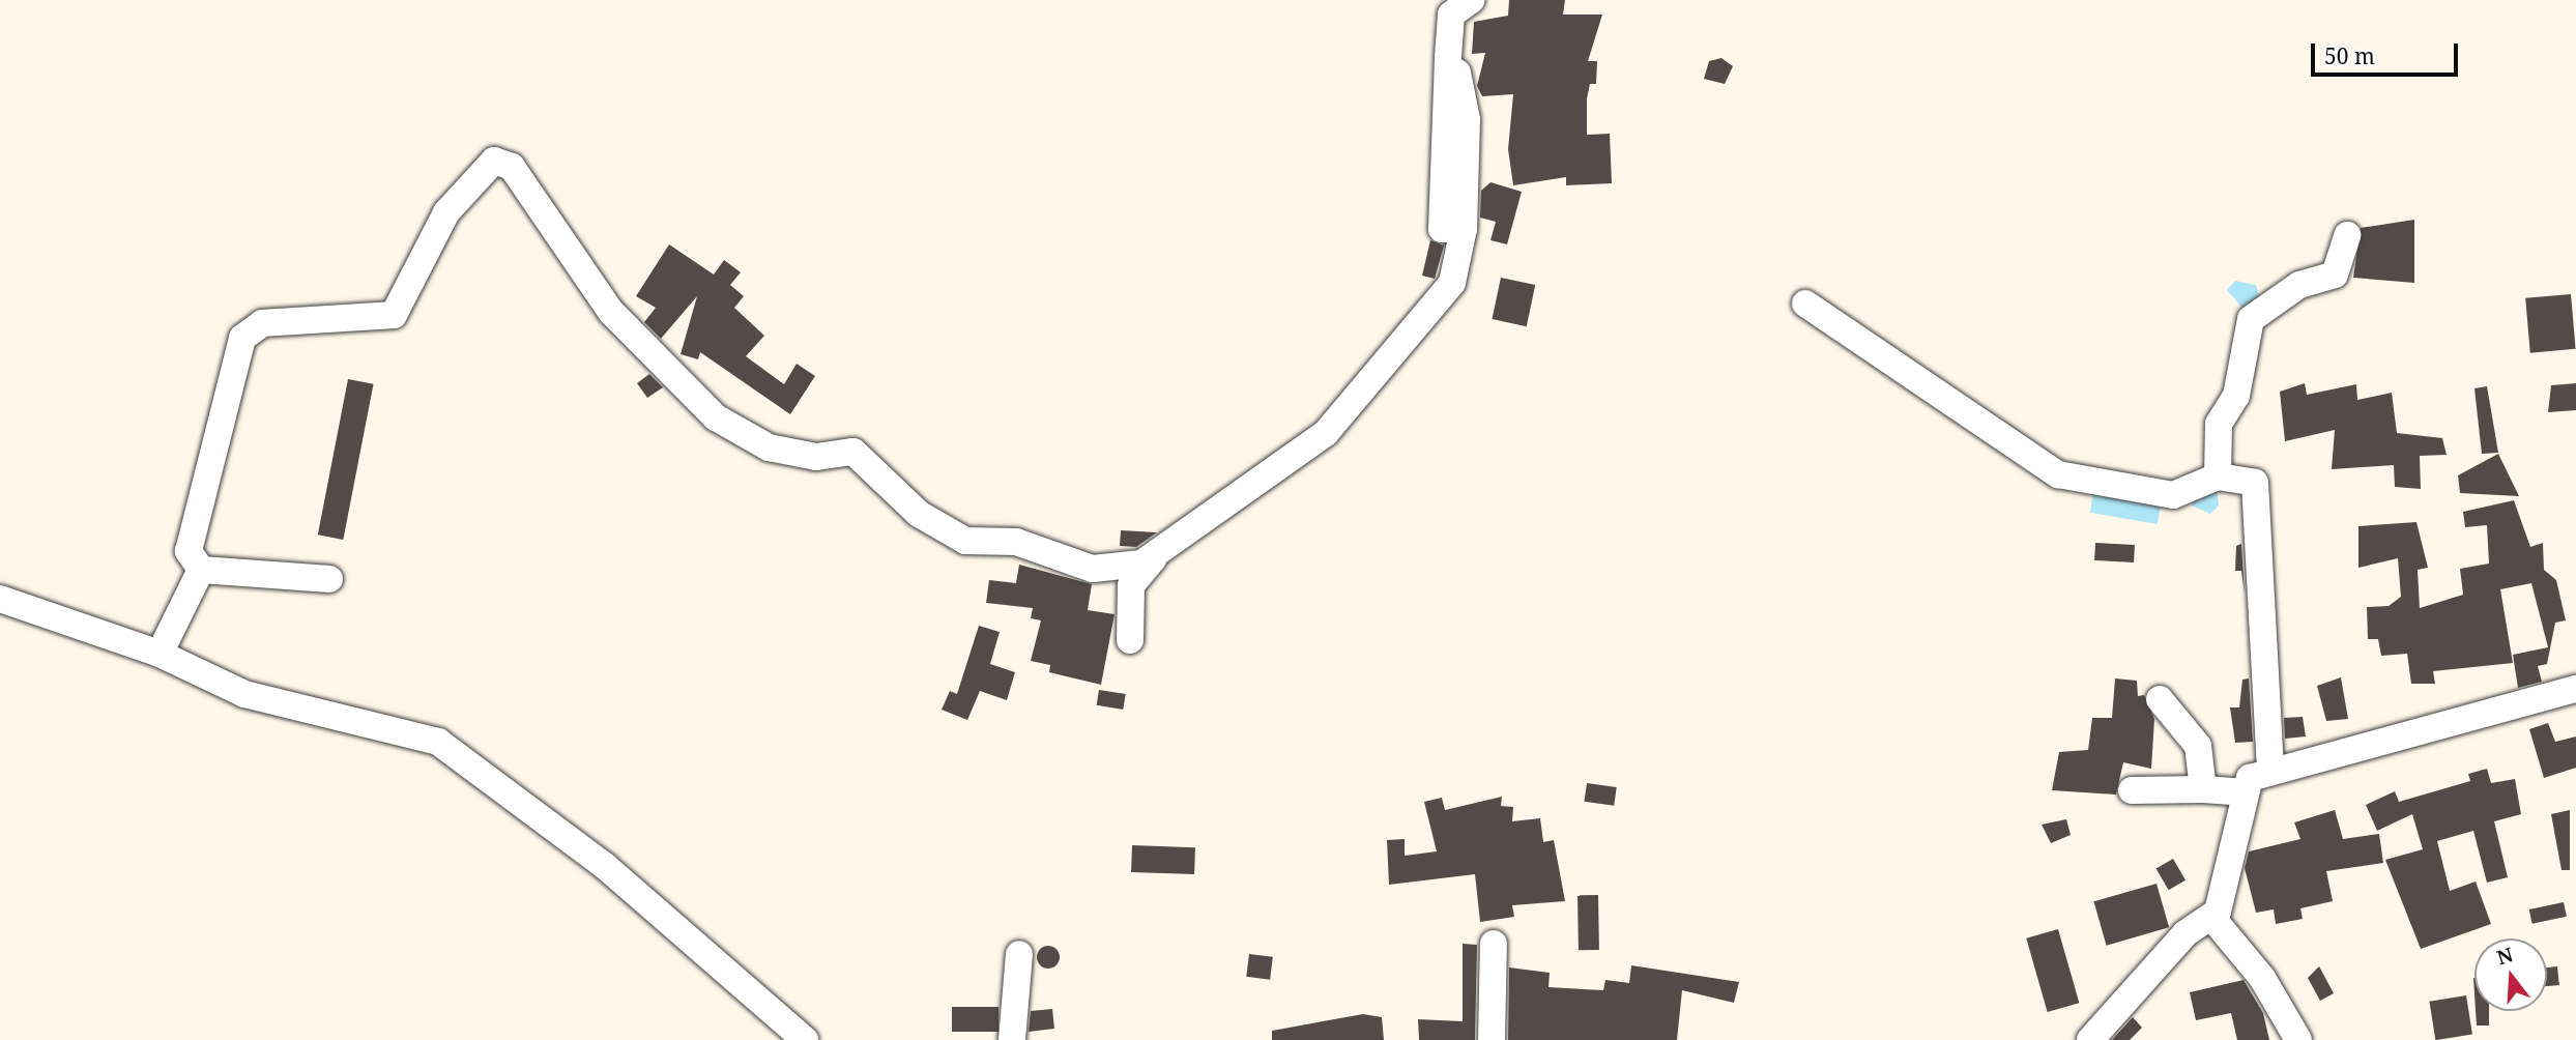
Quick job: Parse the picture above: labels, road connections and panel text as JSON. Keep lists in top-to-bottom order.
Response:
{
  "scale_bar": "50 m",
  "north": "top"
}
